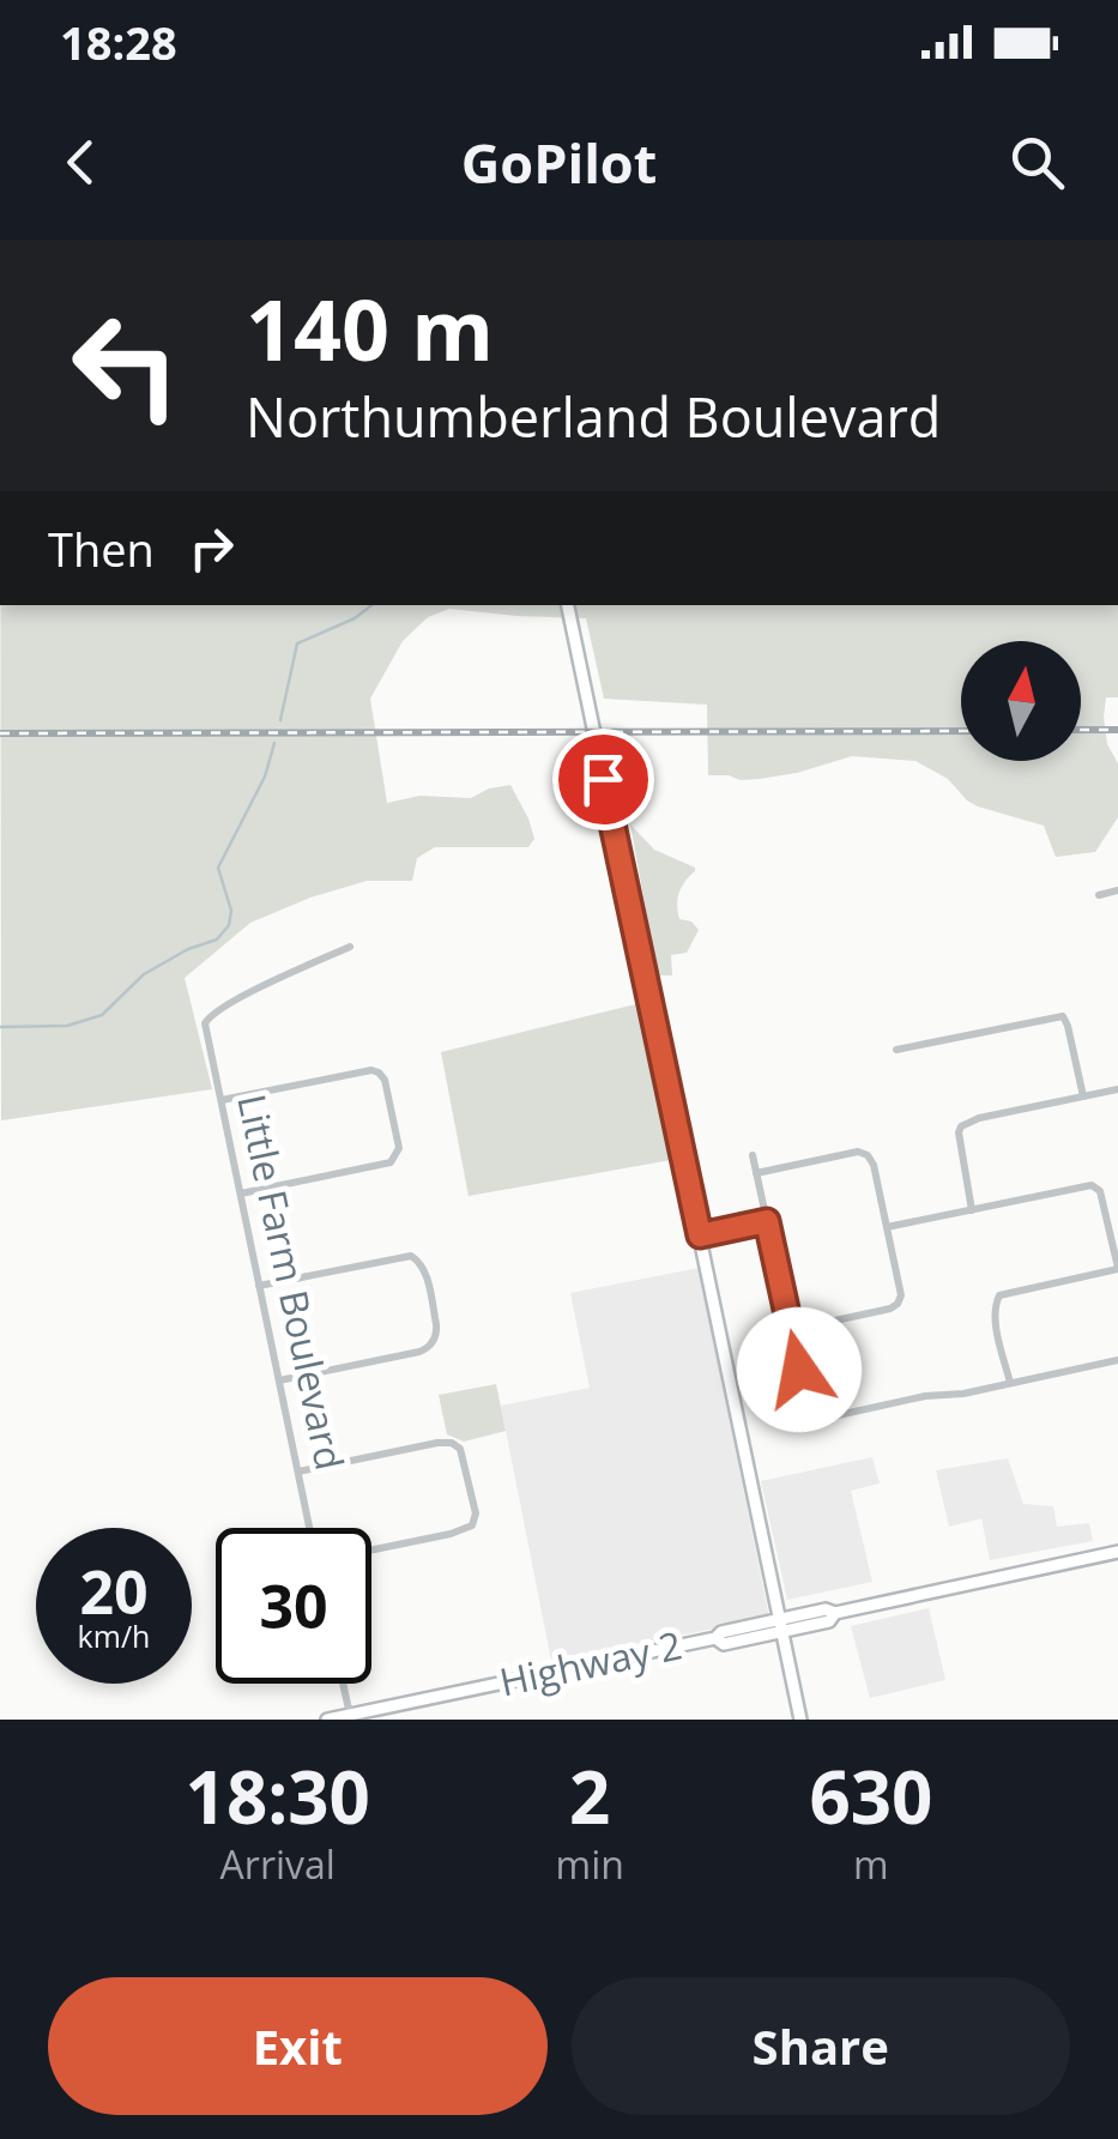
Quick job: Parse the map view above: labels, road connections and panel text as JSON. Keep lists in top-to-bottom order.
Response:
{
  "streets": {
    "street": ["Little Farm Boulevard", "Highway 2"]
  },
  "north": "top",
  "page": {
    "status": "18:28",
    "header": "GoPilot",
    "turn": ["140 m", "Northumberland Boulevard"],
    "then": "Then",
    "speed": "20 km/h",
    "limit": "30",
    "eta": [
      "18:30",
      "Arrival",
      "2",
      "min",
      "630",
      "m"
    ],
    "buttons": ["Exit", "Share"]
  }
}
